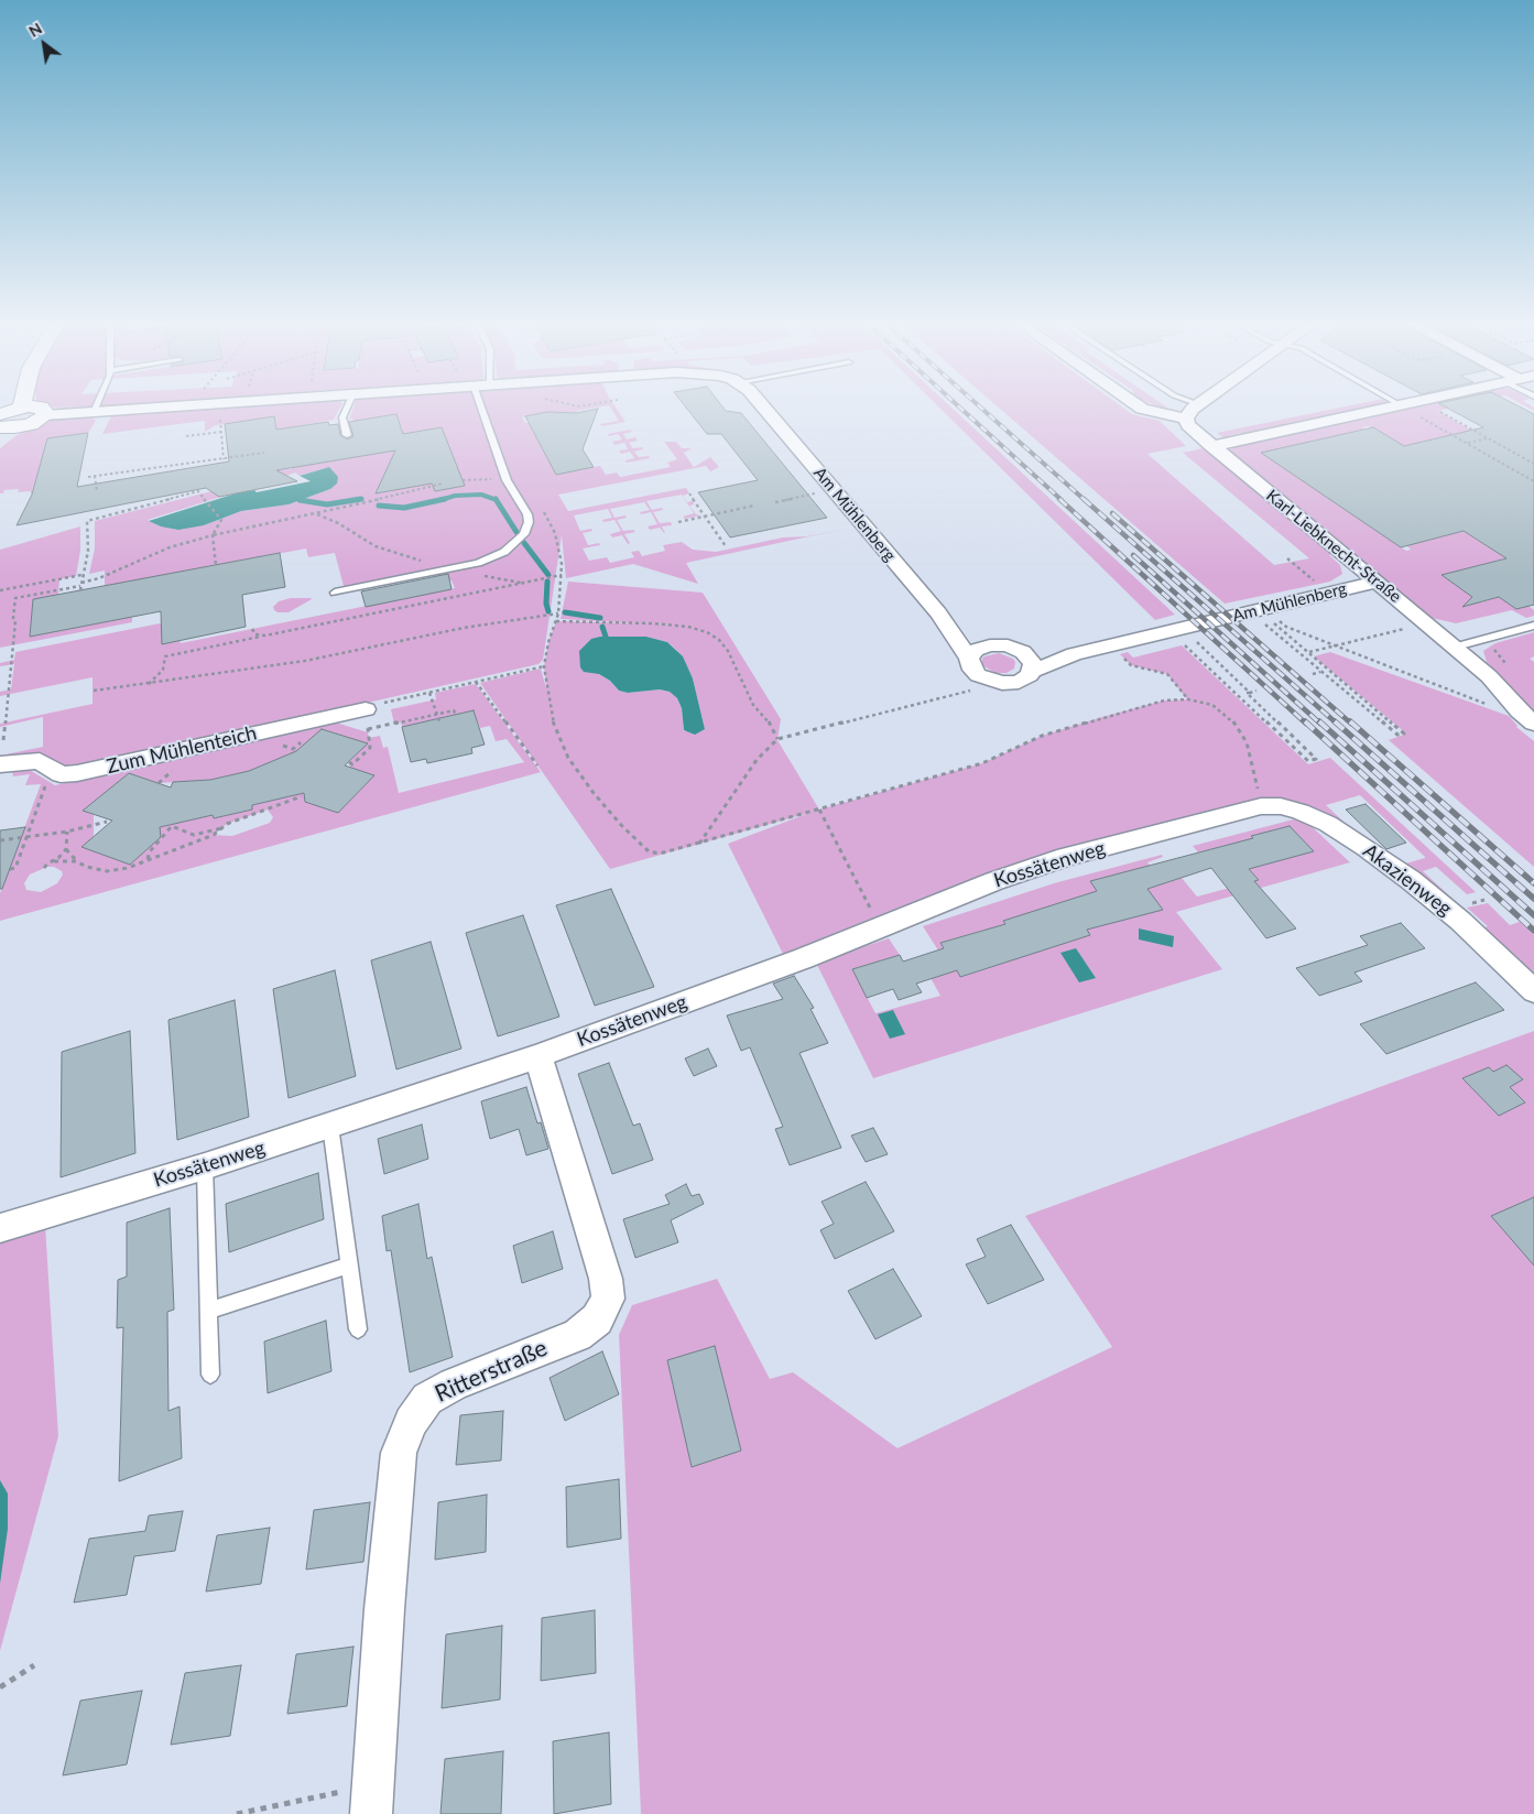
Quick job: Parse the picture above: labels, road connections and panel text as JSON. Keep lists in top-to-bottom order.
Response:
{
  "streets": {
    "street": [
      "Am Mühlenberg",
      "Karl-Liebknecht-Straße",
      "Zum Mühlenteich",
      "Kossätenweg",
      "Akazienweg",
      "Ritterstraße"
    ]
  },
  "crossings": [
    ["Am Mühlenberg", "Karl-Liebknecht-Straße"],
    ["Kossätenweg", "Akazienweg"],
    ["Kossätenweg", "Ritterstraße"]
  ],
  "north": "top left"
}
